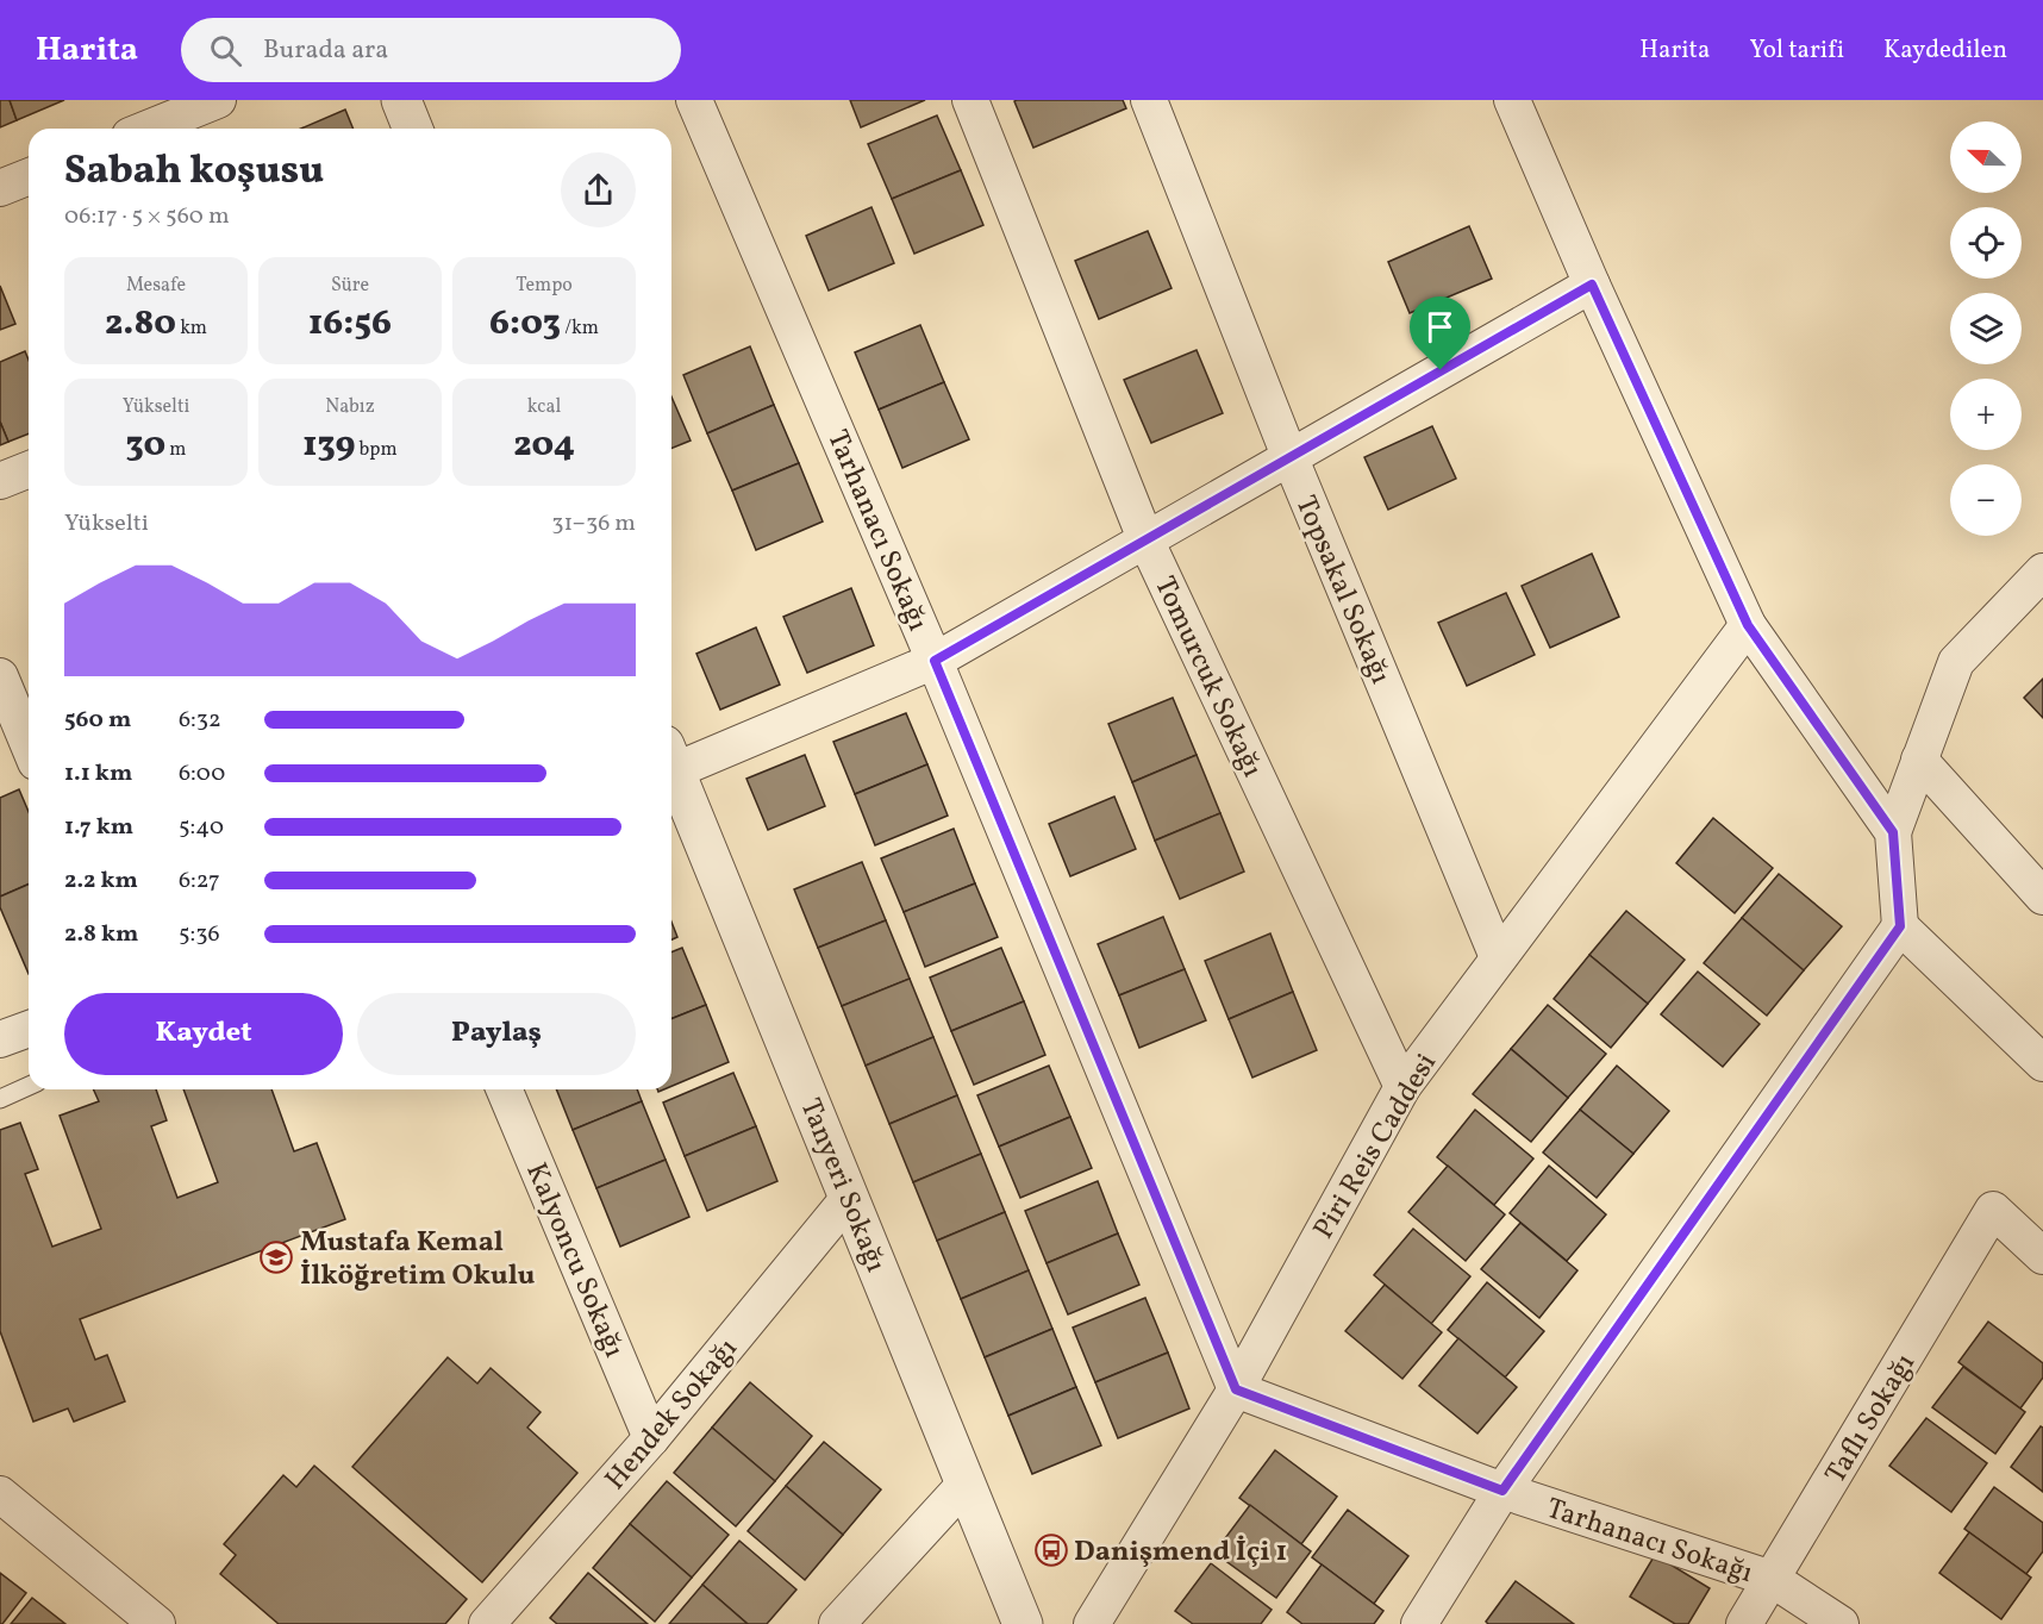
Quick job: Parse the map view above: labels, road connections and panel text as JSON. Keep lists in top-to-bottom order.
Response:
{
  "streets": {
    "street": [
      "Tarhanacı Sokağı",
      "Topsakal Sokağı",
      "Tomurcuk Sokağı",
      "Piri Reis Caddesi",
      "Tanyeri Sokağı",
      "Kalyoncu Sokağı",
      "Hendek Sokağı",
      "Taflı Sokağı"
    ]
  },
  "crossings": [
    ["Tarhanacı Sokağı", "Piri Reis Caddesi"],
    ["Tarhanacı Sokağı", "Taflı Sokağı"],
    ["Topsakal Sokağı", "Piri Reis Caddesi"],
    ["Tomurcuk Sokağı", "Piri Reis Caddesi"],
    ["Tanyeri Sokağı", "Hendek Sokağı"],
    ["Kalyoncu Sokağı", "Hendek Sokağı"]
  ],
  "places": {
    "school or university": ["Mustafa Kemal İlköğretim Okulu"],
    "bus stop": ["Danişmend İçi 1"]
  },
  "north": "left",
  "page": {
    "header": "Harita",
    "search": "Burada ara",
    "nav": ["Harita", "Yol tarifi", "Kaydedilen"],
    "map_buttons": ["+", "−"],
    "heading": ["Sabah koşusu", "06:17 · 5 × 560 m"],
    "stats": [
      ["Mesafe", "2.80 km"],
      ["Süre", "16:56"],
      ["Tempo", "6:03 /km"],
      ["Yükselti", "30 m"],
      ["Nabız", "139 bpm"],
      ["kcal", "204"]
    ],
    "chart": ["Yükselti", "31–36 m"],
    "list": [
      {
        "name": "560 m",
        "note": "6:32"
      },
      {
        "name": "1.1 km",
        "note": "6:00"
      },
      {
        "name": "1.7 km",
        "note": "5:40"
      },
      {
        "name": "2.2 km",
        "note": "6:27"
      },
      {
        "name": "2.8 km",
        "note": "5:36"
      }
    ],
    "buttons": ["Kaydet", "Paylaş"]
  }
}
